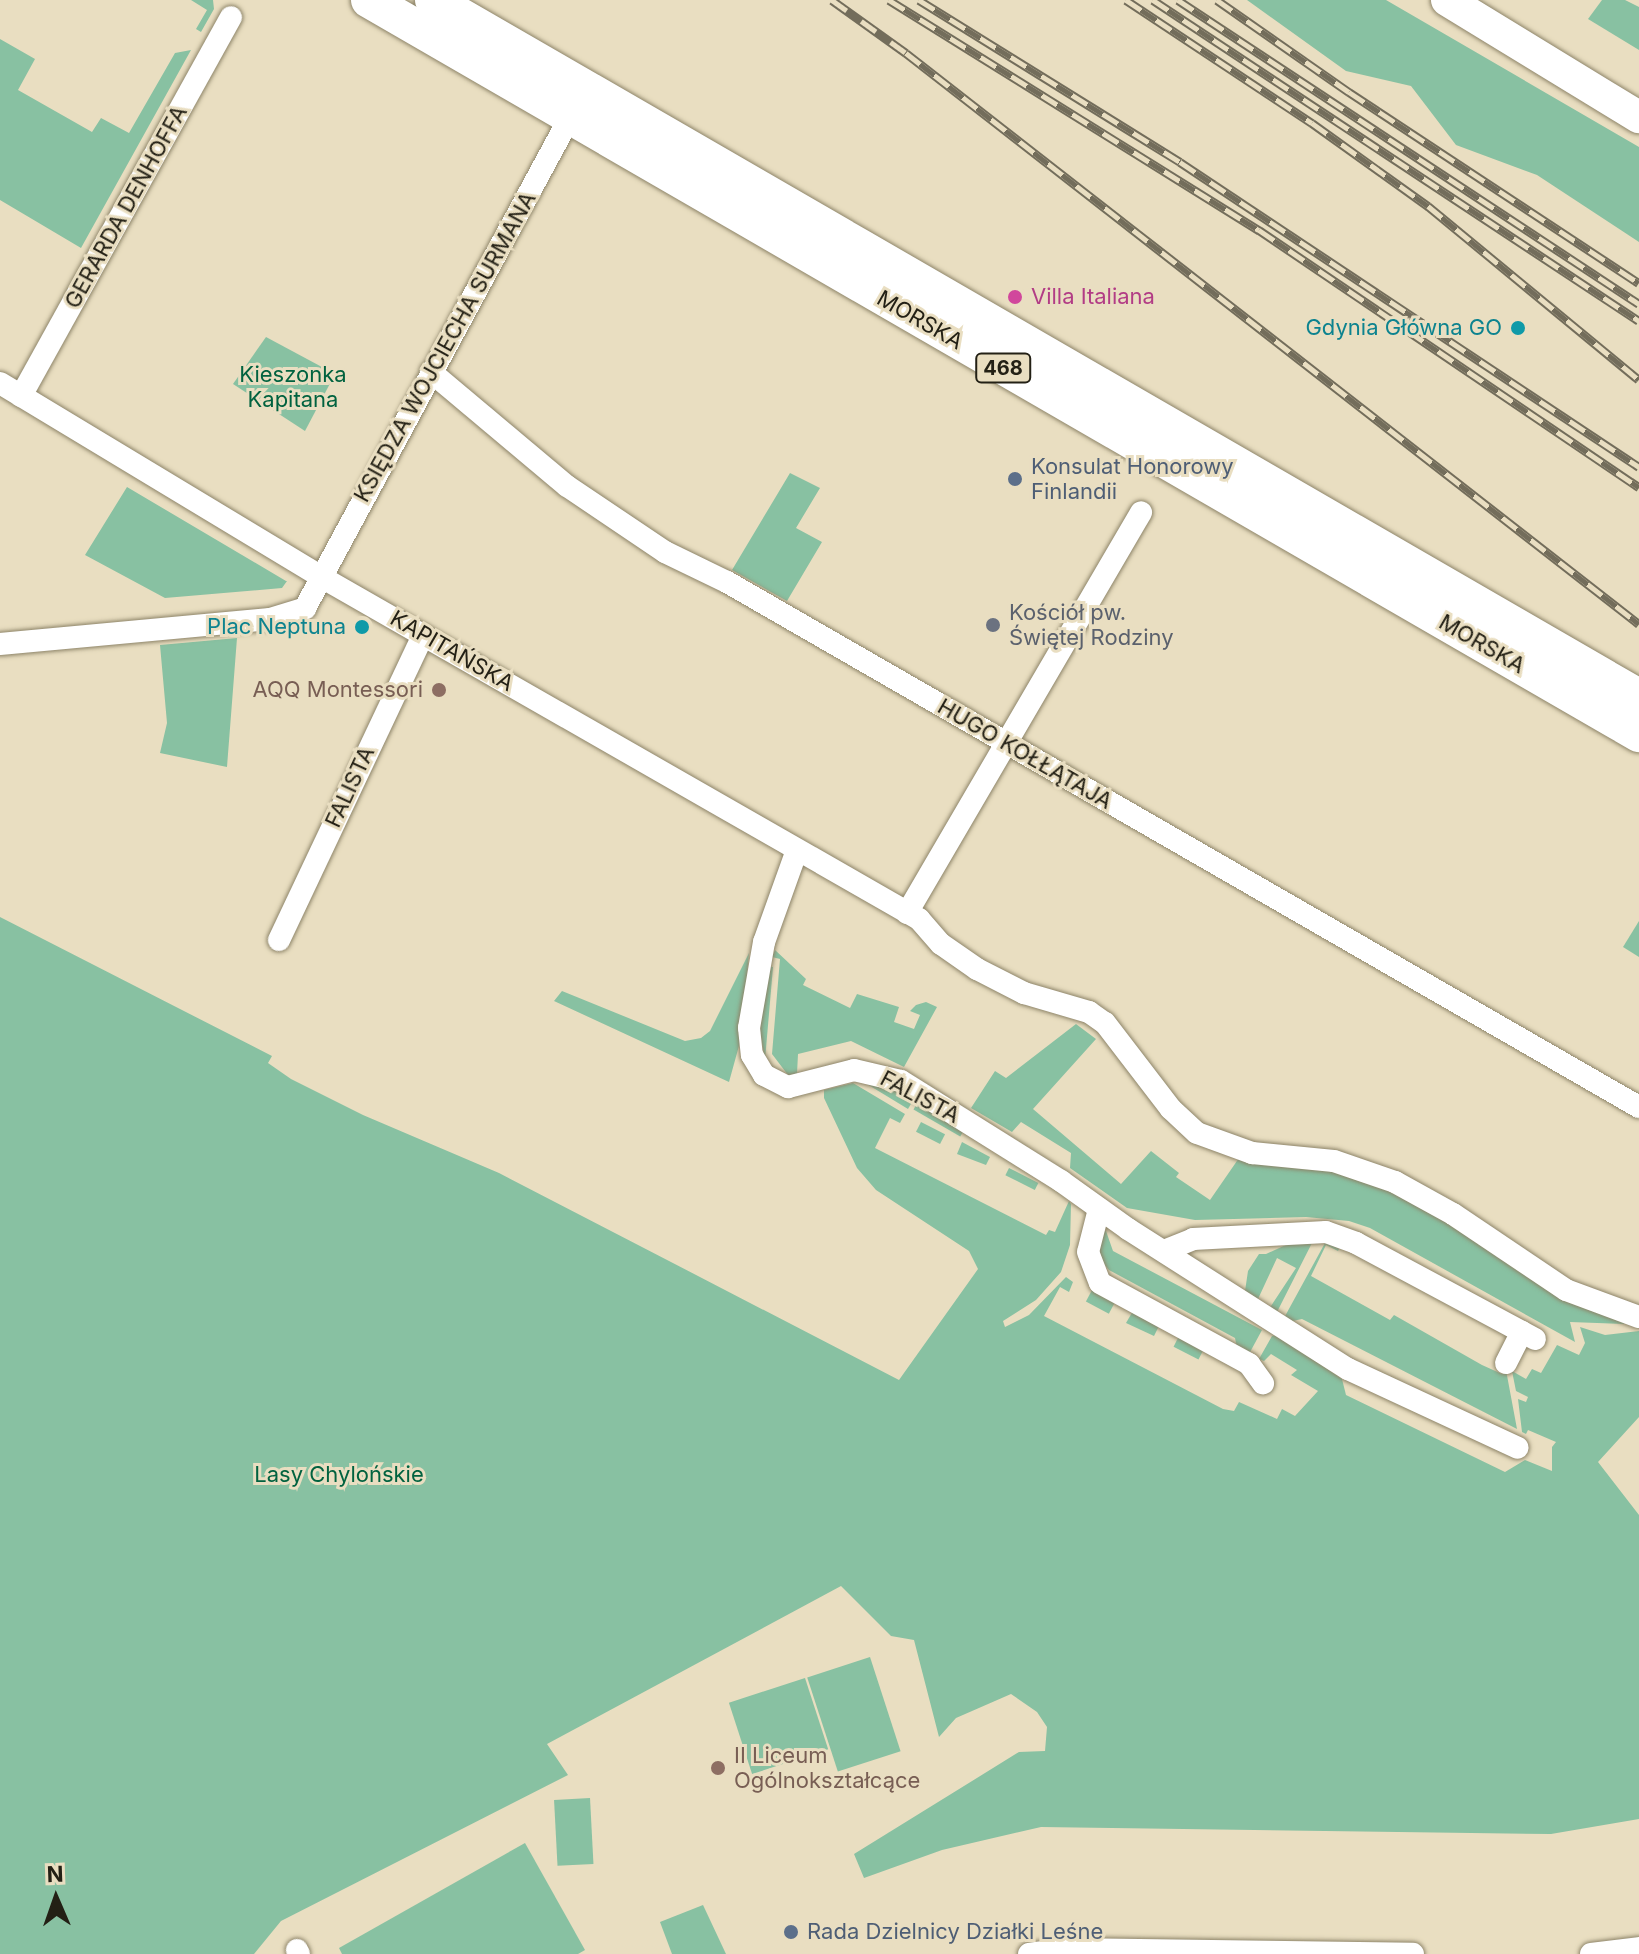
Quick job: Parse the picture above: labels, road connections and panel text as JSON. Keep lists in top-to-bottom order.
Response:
{
  "streets": {
    "main road": ["MORSKA", "468"],
    "street": [
      "GERARDA DENHOFFA",
      "KSIĘDZA WOJCIECHA SURMANA",
      "KAPITAŃSKA",
      "HUGO KOŁŁĄTAJA",
      "FALISTA"
    ]
  },
  "crossings": [
    ["GERARDA DENHOFFA", "KAPITAŃSKA"],
    ["MORSKA", "KSIĘDZA WOJCIECHA SURMANA"],
    ["KSIĘDZA WOJCIECHA SURMANA", "KAPITAŃSKA"],
    ["KSIĘDZA WOJCIECHA SURMANA", "HUGO KOŁŁĄTAJA"],
    ["KAPITAŃSKA", "FALISTA"]
  ],
  "parks": ["Kieszonka Kapitana", "Lasy Chylońskie"],
  "places": [
    "Villa Italiana",
    "Gdynia Główna GO",
    "Konsulat Honorowy Finlandii",
    "Kościół pw. Świętej Rodziny",
    "Plac Neptuna",
    "AQQ Montessori",
    "II Liceum Ogólnokształcące",
    "Rada Dzielnicy Działki Leśne"
  ],
  "north": "top"
}
